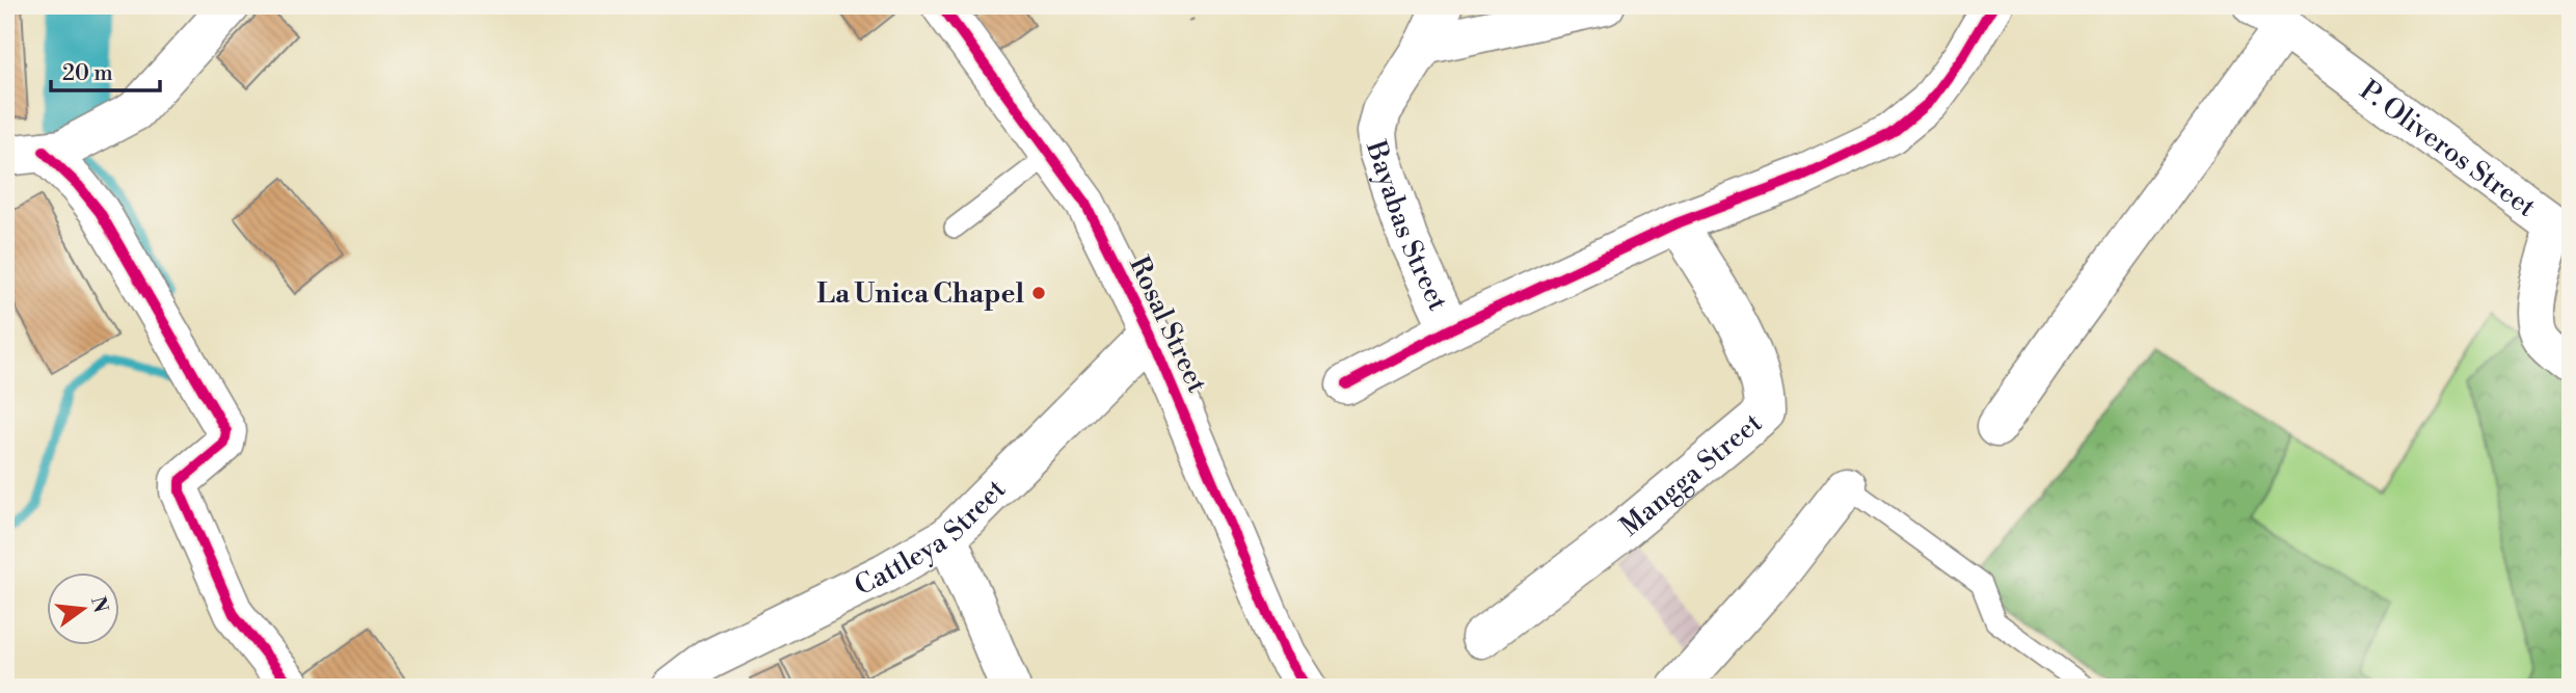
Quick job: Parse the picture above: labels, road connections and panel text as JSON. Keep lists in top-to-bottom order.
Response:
{
  "streets": {
    "street": [
      "P. Oliveros Street",
      "Bayabas Street",
      "Rosal Street",
      "Mangga Street",
      "Cattleya Street"
    ]
  },
  "crossings": [
    ["Rosal Street", "Cattleya Street"]
  ],
  "places": ["La Unica Chapel"],
  "scale_bar": "20 m",
  "north": "right"
}
